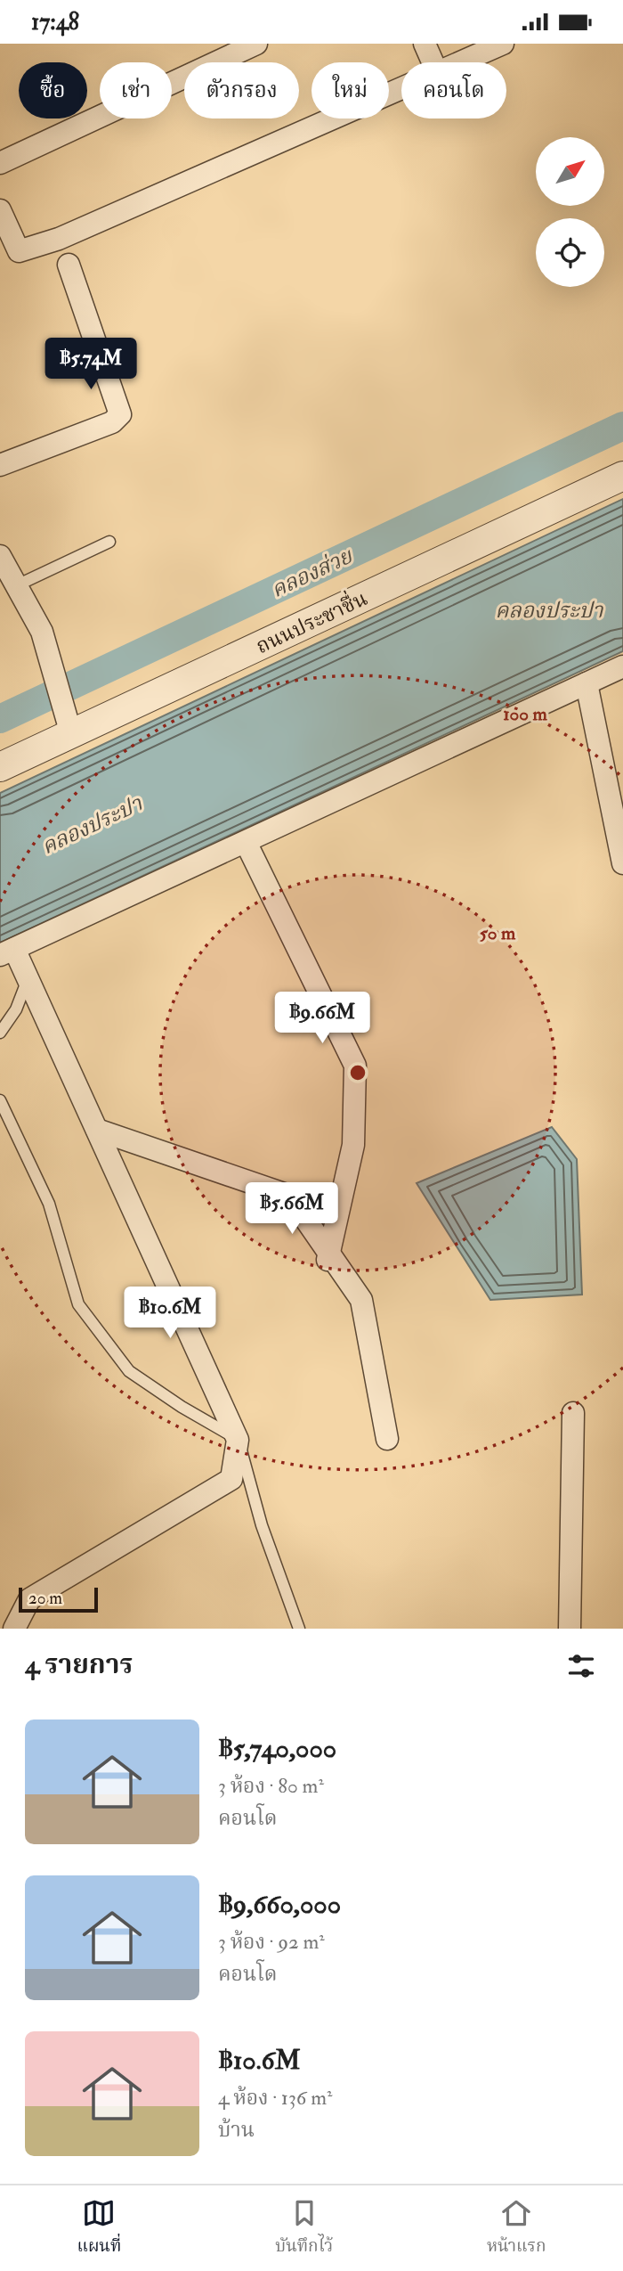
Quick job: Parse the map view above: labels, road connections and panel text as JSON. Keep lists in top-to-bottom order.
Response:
{
  "streets": {
    "street": ["ถนนประชาชื่น"]
  },
  "water": ["คลองส่วย", "คลองประปา"],
  "scale_bar": "20 m",
  "north": "top right",
  "page": {
    "status": "17:48",
    "chip": [
      "ซื้อ",
      "เช่า",
      "ตัวกรอง",
      "ใหม่",
      "คอนโด"
    ],
    "price": [
      "฿5.74M",
      "฿9.66M",
      "฿5.66M",
      "฿10.6M"
    ],
    "scale": "20 m",
    "heading": "4 รายการ",
    "list": [
      {
        "name": "฿5,740,000",
        "note": "3 ห้อง · 80 m² · คอนโด"
      },
      {
        "name": "฿9,660,000",
        "note": "3 ห้อง · 92 m² · คอนโด"
      },
      {
        "name": "฿10.6M",
        "note": "4 ห้อง · 136 m² · บ้าน"
      }
    ],
    "tabs": ["แผนที่", "บันทึกไว้", "หน้าแรก"]
  },
  "rings": ["100 m", "50 m"]
}
